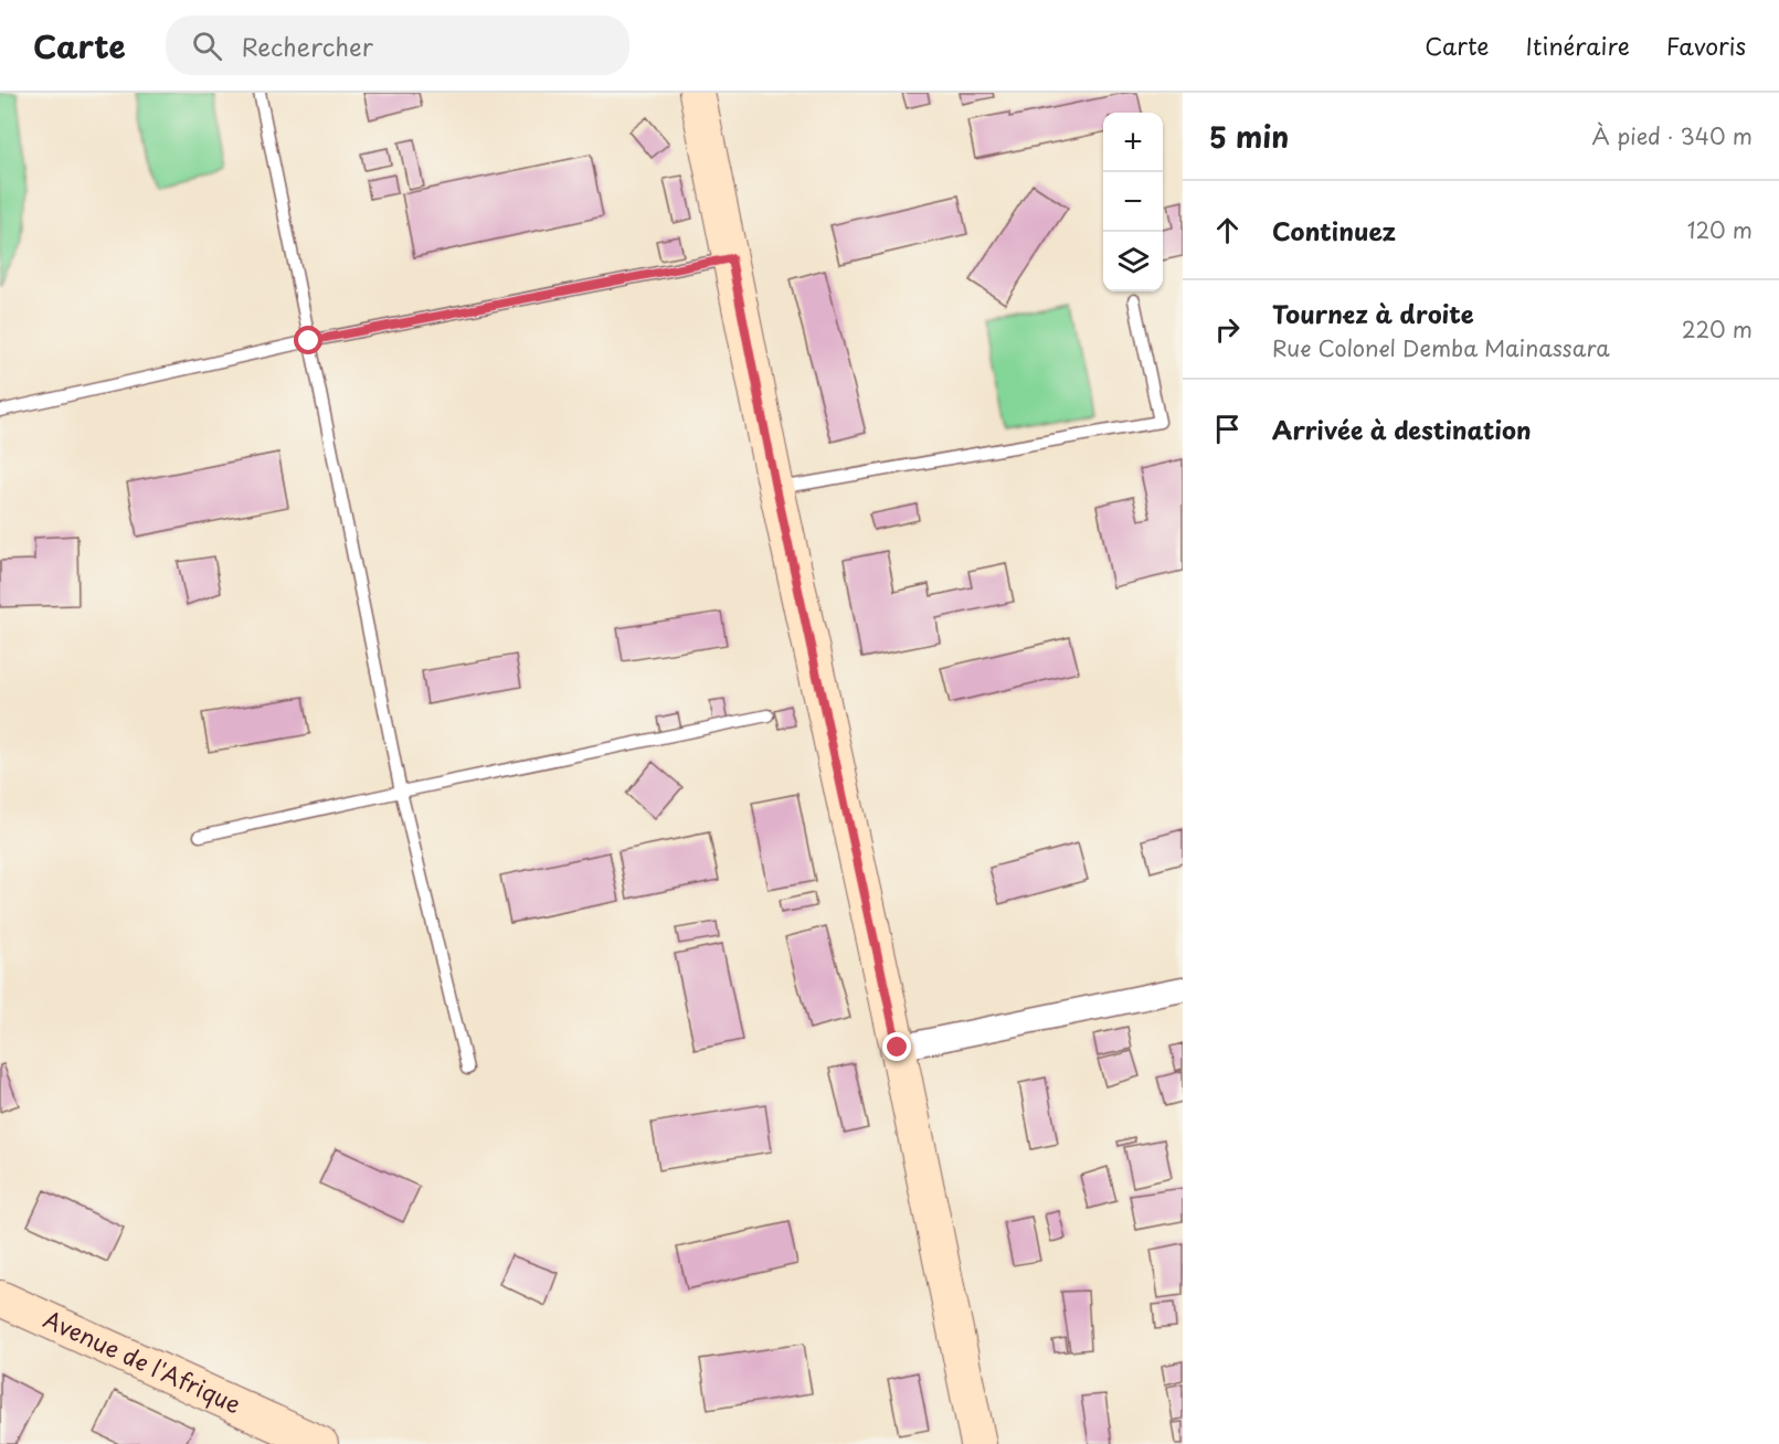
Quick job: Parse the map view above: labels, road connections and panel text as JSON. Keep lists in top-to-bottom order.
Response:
{
  "streets": {
    "street": ["Avenue de l'Afrique"]
  },
  "page": {
    "header": "Carte",
    "search": "Rechercher",
    "nav": ["Carte", "Itinéraire", "Favoris"],
    "heading": ["5 min", "À pied · 340 m"],
    "map_buttons": ["+", "−"],
    "list": [
      ["Continuez", "120 m"],
      ["Tournez à droite", "Rue Colonel Demba Mainassara", "220 m"],
      "Arrivée à destination"
    ]
  }
}
